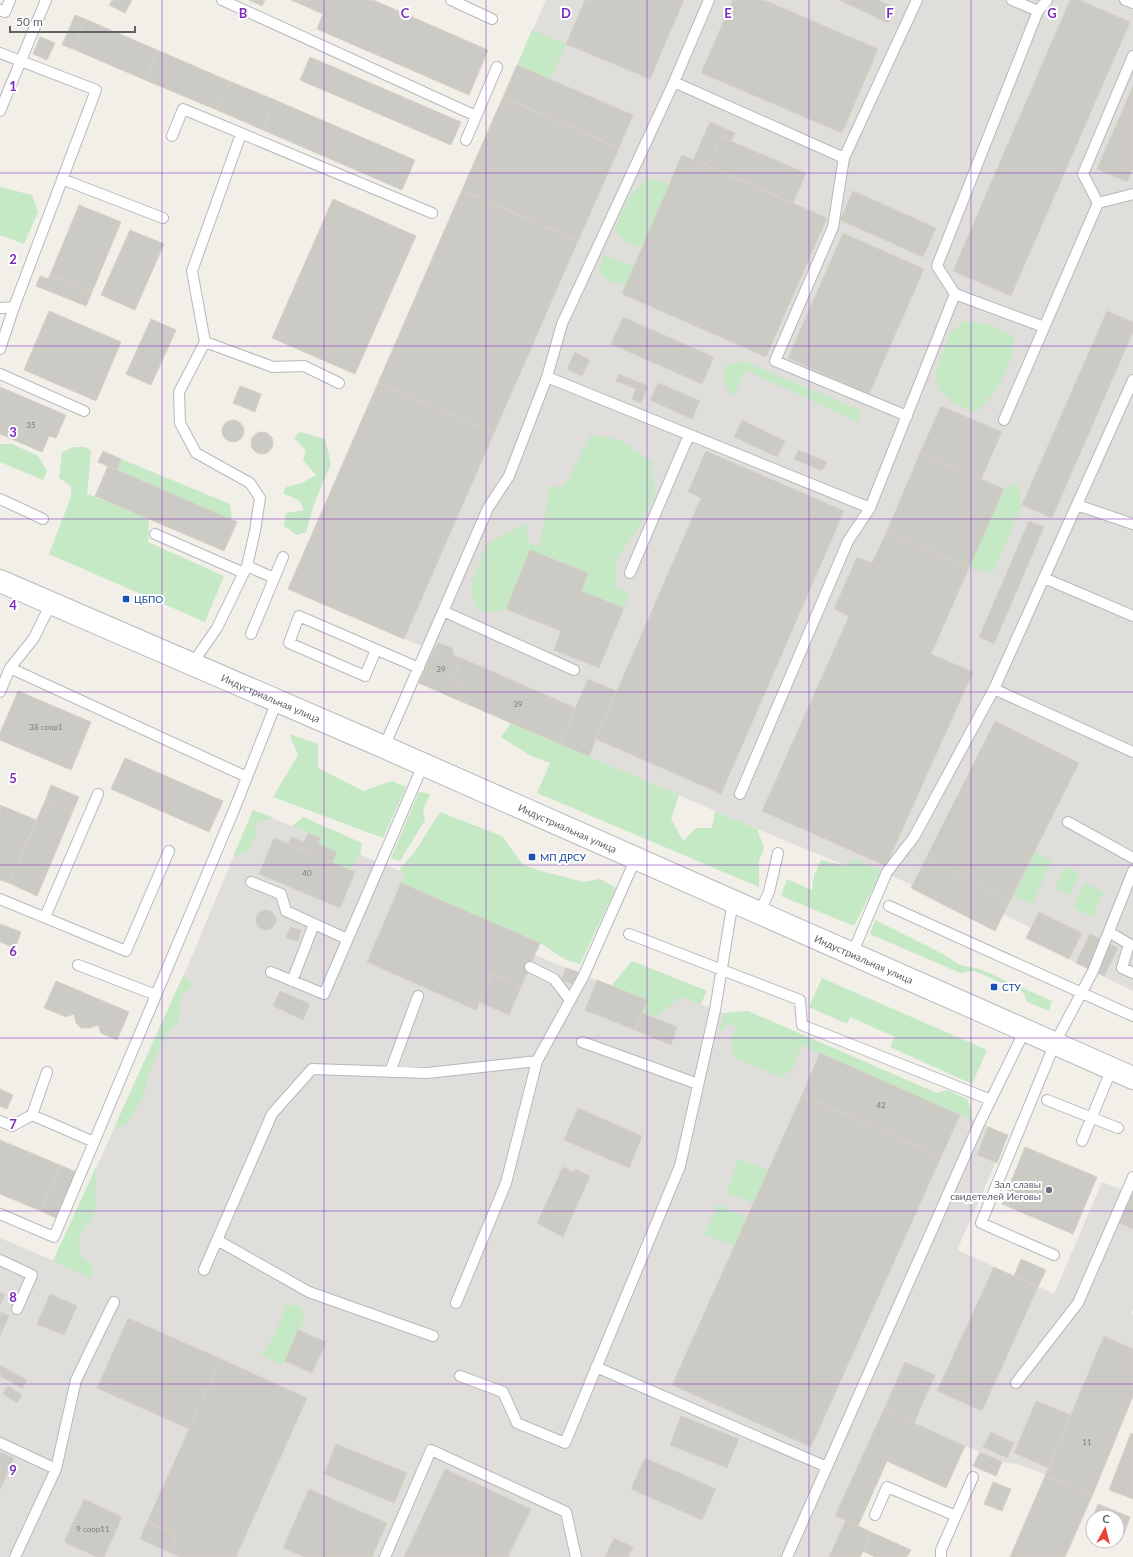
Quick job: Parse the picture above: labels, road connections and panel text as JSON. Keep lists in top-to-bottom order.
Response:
{
  "streets": {
    "main road": ["Индустриальная улица"]
  },
  "places": {
    "transit": ["ЦБПО", "МП ДРСУ", "СТУ"],
    "other": ["Зал славы свидетелей Иеговы"]
  },
  "house_numbers": [
    "35",
    "39",
    "39",
    "38 соор1",
    "40",
    "42",
    "11",
    "9 соор11"
  ],
  "scale_bar": "50 m",
  "north": "top",
  "grid": {
    "columns": [
      "B",
      "C",
      "D",
      "E",
      "F",
      "G"
    ],
    "rows": [
      "1",
      "2",
      "3",
      "4",
      "5",
      "6",
      "7",
      "8",
      "9"
    ]
  }
}
